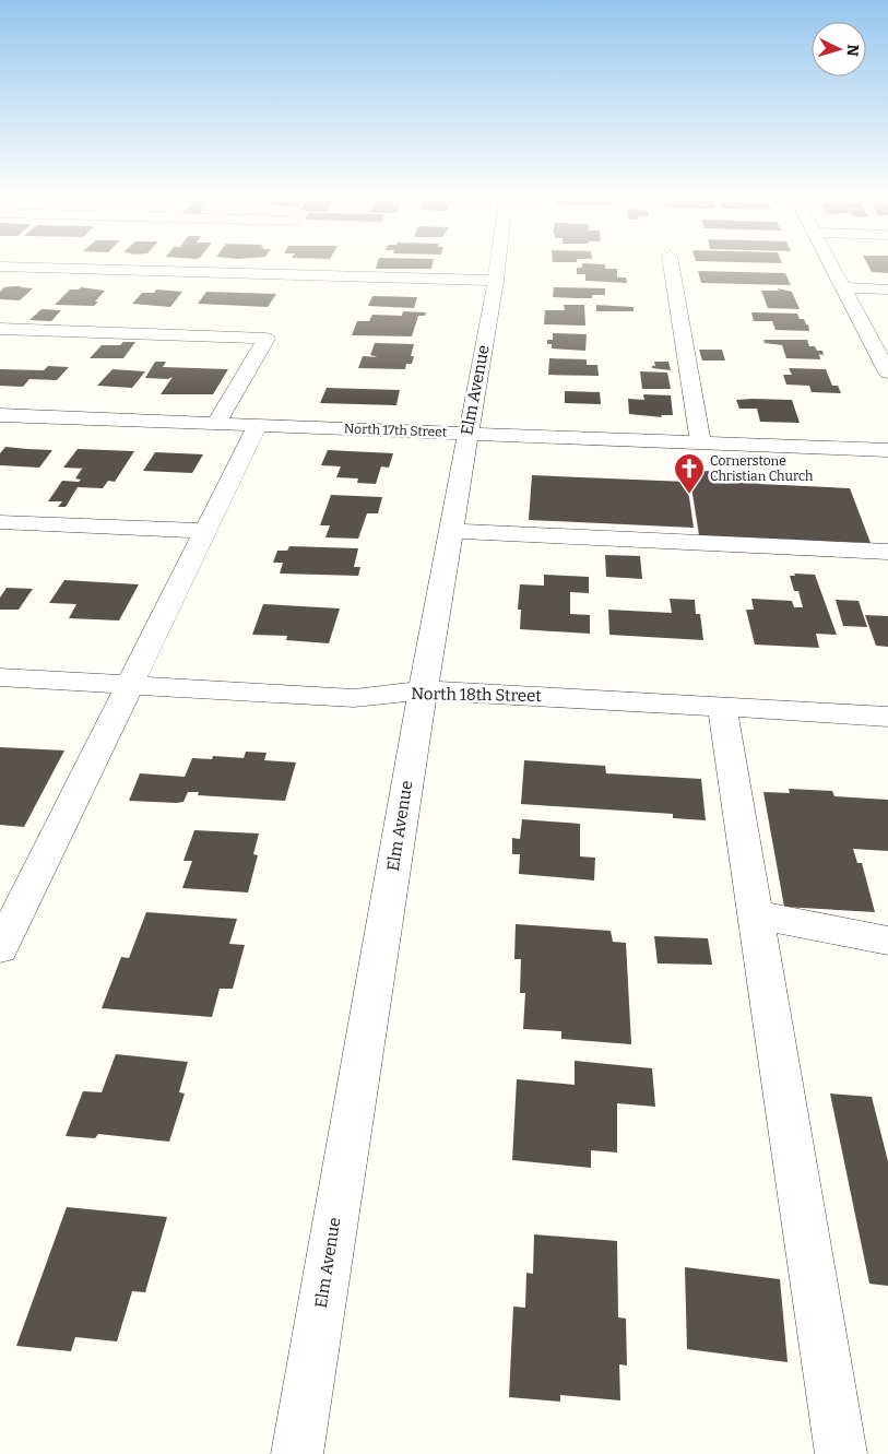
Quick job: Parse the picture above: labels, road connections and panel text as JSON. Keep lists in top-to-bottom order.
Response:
{
  "streets": {
    "street": ["Elm Avenue", "North 17th Street", "North 18th Street"]
  },
  "crossings": [
    ["Elm Avenue", "North 17th Street"],
    ["Elm Avenue", "North 18th Street"]
  ],
  "places": {
    "church": ["Cornerstone Christian Church"]
  },
  "north": "right"
}
